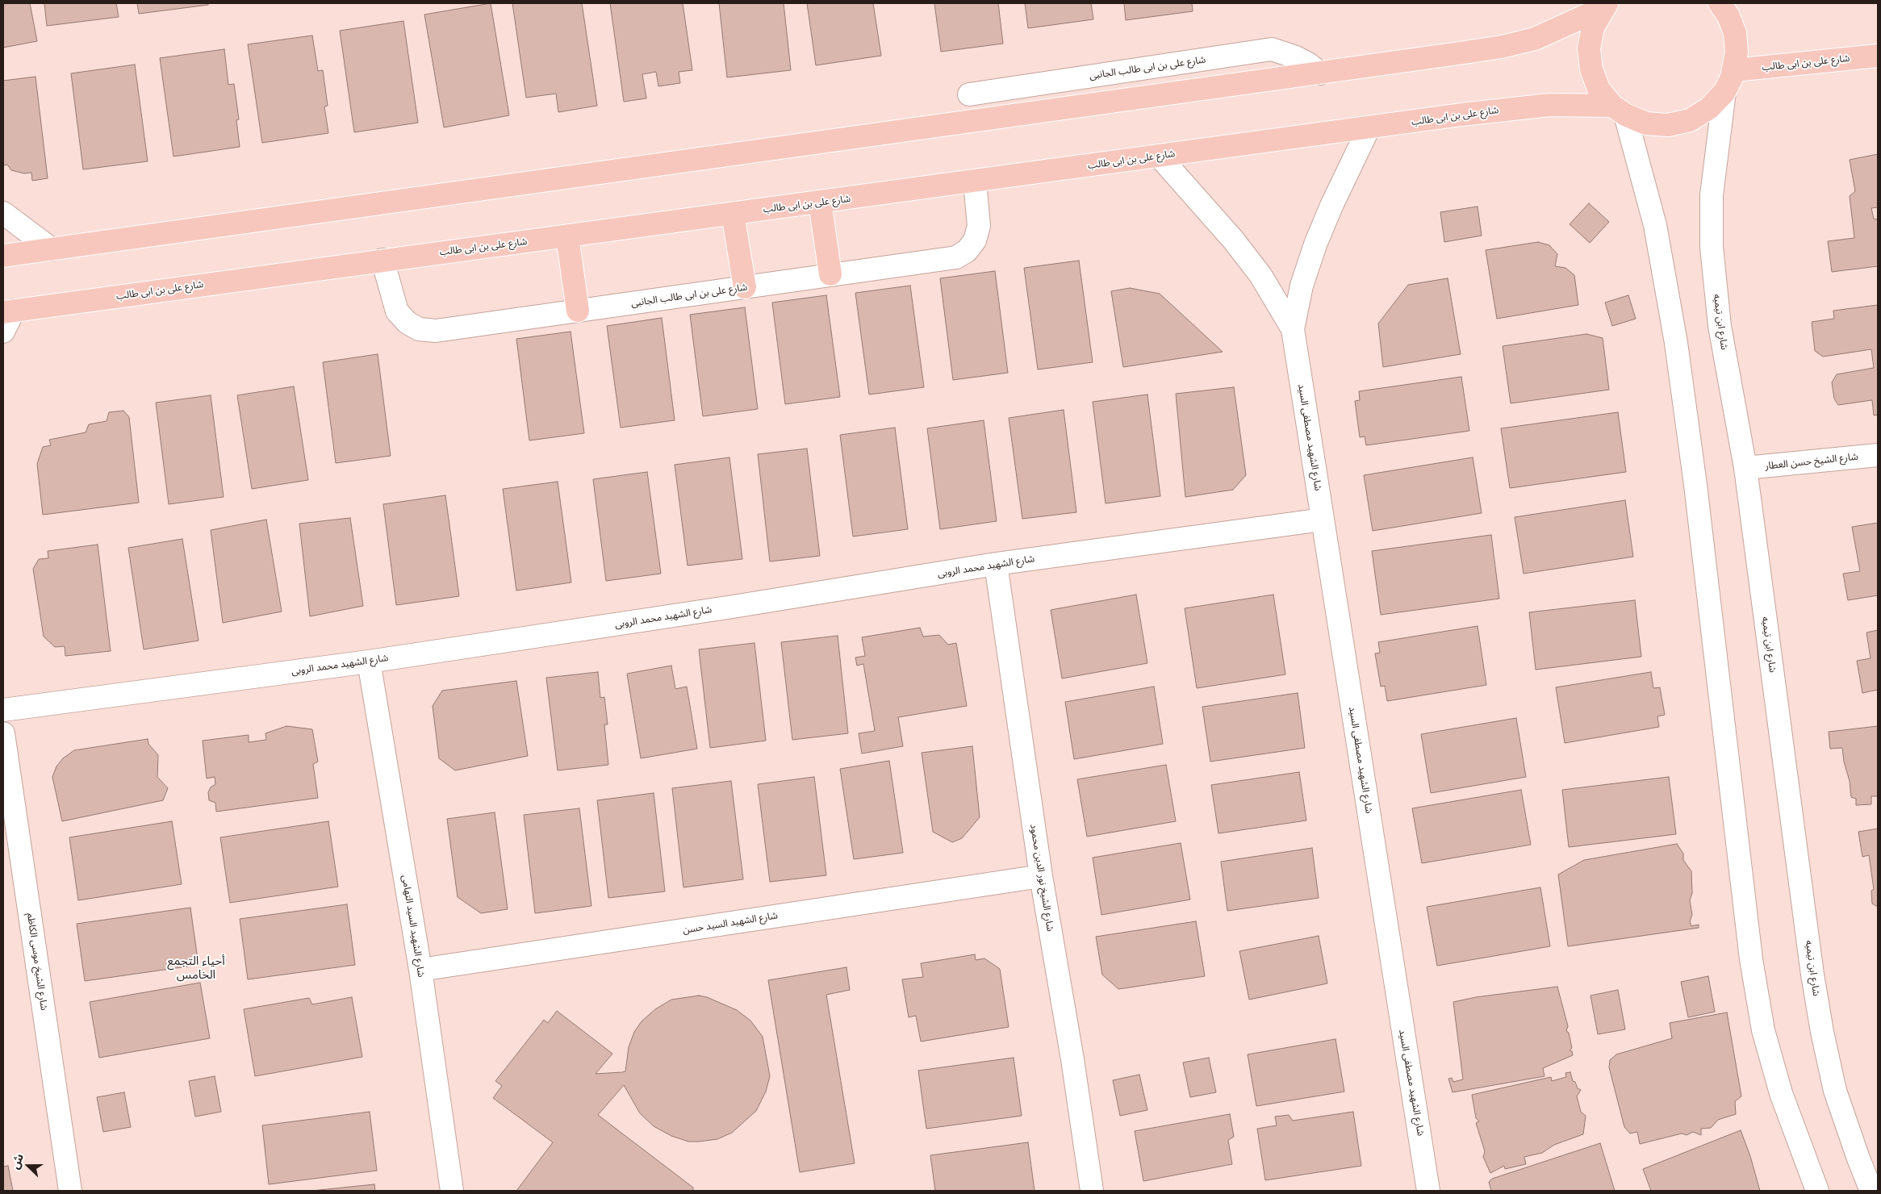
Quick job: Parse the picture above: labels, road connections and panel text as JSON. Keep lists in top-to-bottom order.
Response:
{
  "streets": {
    "main road": ["شارع على بن ابى طالب"],
    "street": [
      "شارع على بن ابى طالب الجانبى",
      "شارع ابن تيميه",
      "شارع الشهيد مصطفى السيد",
      "شارع الشيخ حسن العطار",
      "شارع الشهيد محمد الروبى",
      "شارع الشيخ نور الدين محمود",
      "شارع الشهيد السيد حسن",
      "شارع الشهيد السيد التهامى",
      "شارع الشيخ موسى الكاظم"
    ]
  },
  "crossings": [
    ["شارع على بن ابى طالب", "شارع على بن ابى طالب الجانبى"],
    ["شارع على بن ابى طالب", "شارع الشهيد مصطفى السيد"],
    ["شارع ابن تيميه", "شارع الشيخ حسن العطار"],
    ["شارع الشهيد مصطفى السيد", "شارع الشهيد محمد الروبى"],
    ["شارع الشهيد محمد الروبى", "شارع الشيخ نور الدين محمود"],
    ["شارع الشهيد محمد الروبى", "شارع الشهيد السيد التهامى"],
    ["شارع الشيخ نور الدين محمود", "شارع الشهيد السيد حسن"],
    ["شارع الشهيد السيد حسن", "شارع الشهيد السيد التهامى"]
  ],
  "districts": ["أحياء التجمع الخامس"],
  "north": "left"
}
